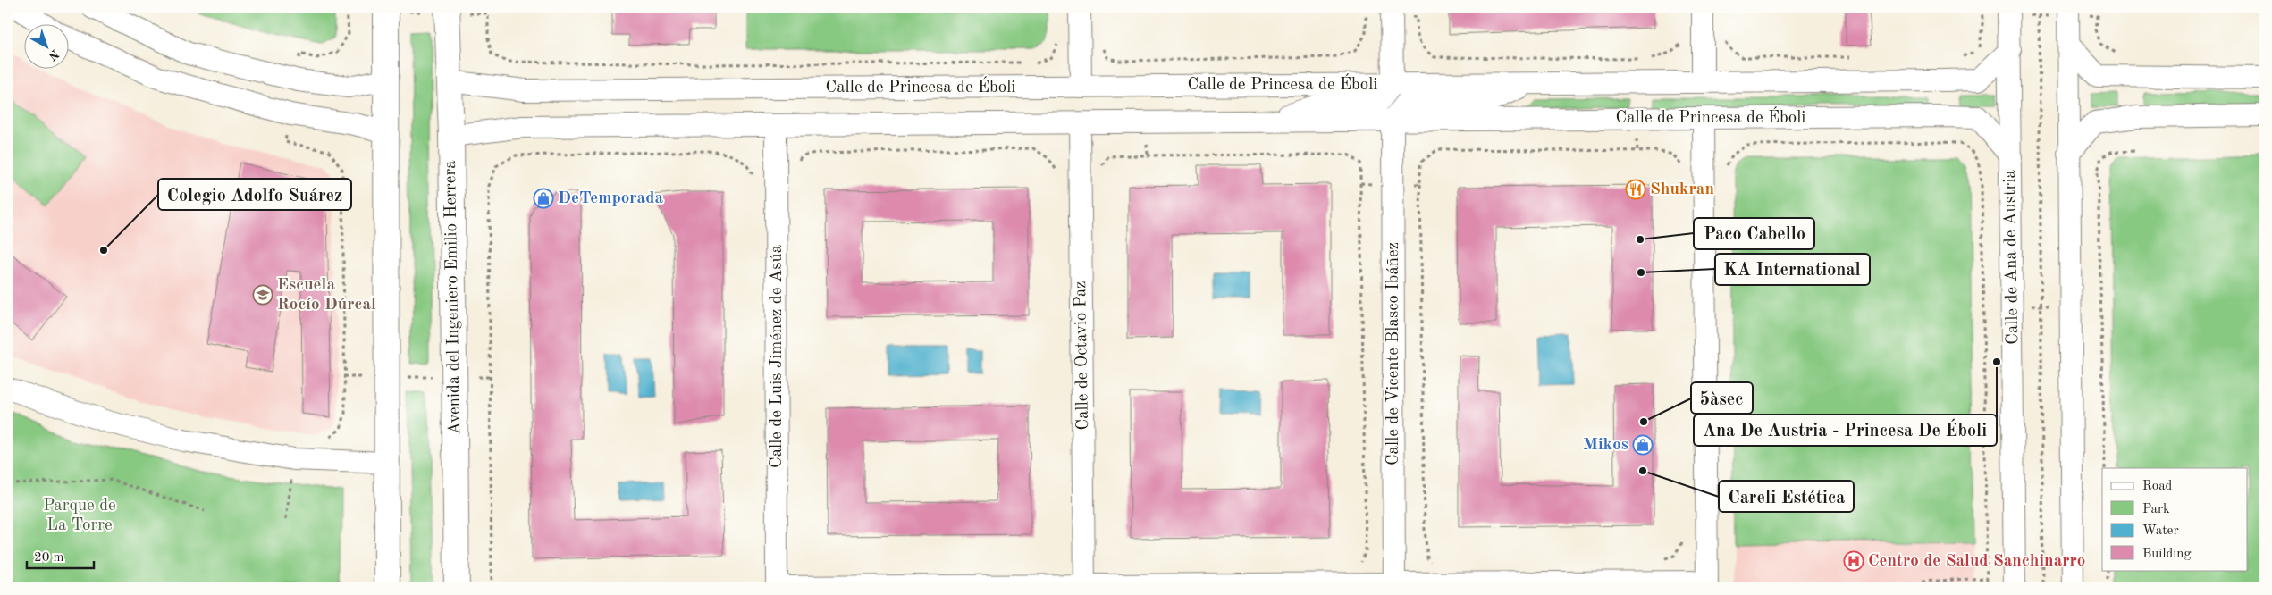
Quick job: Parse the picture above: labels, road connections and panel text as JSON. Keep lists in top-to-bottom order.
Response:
{
  "streets": {
    "street": [
      "Calle de Princesa de Éboli",
      "Calle de Ana de Austria",
      "Avenida del Ingeniero Emilio Herrera",
      "Calle de Vicente Blasco Ibáñez",
      "Calle de Octavio Paz",
      "Calle de Luis Jiménez de Asúa"
    ]
  },
  "crossings": [
    ["Calle de Princesa de Éboli", "Calle de Ana de Austria"],
    ["Calle de Princesa de Éboli", "Avenida del Ingeniero Emilio Herrera"],
    ["Calle de Princesa de Éboli", "Calle de Vicente Blasco Ibáñez"],
    ["Calle de Princesa de Éboli", "Calle de Octavio Paz"],
    ["Calle de Princesa de Éboli", "Calle de Luis Jiménez de Asúa"]
  ],
  "parks": ["Parque de La Torre"],
  "places": {
    "restaurant": ["Shukran"],
    "shop": ["DeTemporada", "Mikos"],
    "other": [
      "Paco Cabello",
      "Colegio Adolfo Suárez",
      "KA International",
      "Ana De Austria - Princesa De Éboli",
      "5àsec",
      "Careli Estética"
    ],
    "school or university": ["Escuela Rocío Dúrcal"],
    "hospital": ["Centro de Salud Sanchinarro"]
  },
  "legend": [
    "Road",
    "Park",
    "Water",
    "Building"
  ],
  "scale_bar": "20 m",
  "north": "bottom right"
}
